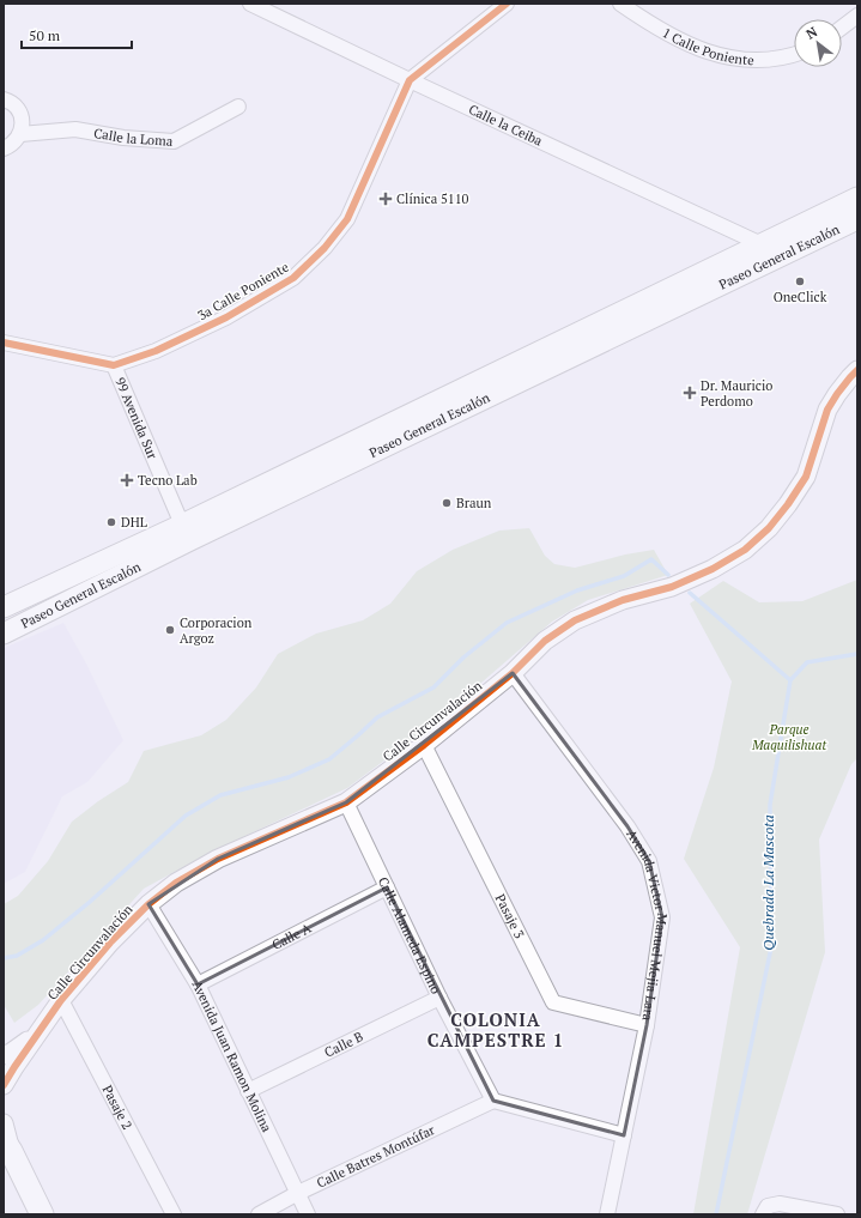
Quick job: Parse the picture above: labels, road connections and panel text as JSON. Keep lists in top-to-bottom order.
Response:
{
  "streets": {
    "main road": ["Paseo General Escalón"],
    "street": [
      "1 Calle Poniente",
      "Calle la Ceiba",
      "Calle la Loma",
      "3a Calle Poniente",
      "99 Avenida Sur",
      "Calle Circunvalación",
      "Pasaje 3",
      "Avenida Victor Manuel Mejia Lara",
      "Calle Alameda Espino",
      "Calle A",
      "Calle B",
      "Avenida Juan Ramon Molina",
      "Pasaje 2",
      "Calle Batres Montúfar"
    ]
  },
  "crossings": [
    ["Calle la Ceiba", "Paseo General Escalón"],
    ["Calle la Ceiba", "3a Calle Poniente"],
    ["Paseo General Escalón", "99 Avenida Sur"],
    ["3a Calle Poniente", "99 Avenida Sur"],
    ["Calle Circunvalación", "Pasaje 3"],
    ["Calle Circunvalación", "Avenida Victor Manuel Mejia Lara"],
    ["Calle Circunvalación", "Calle Alameda Espino"],
    ["Calle Circunvalación", "Avenida Juan Ramon Molina"],
    ["Calle Circunvalación", "Pasaje 2"],
    ["Pasaje 3", "Avenida Victor Manuel Mejia Lara"],
    ["Calle Alameda Espino", "Calle A"],
    ["Calle Alameda Espino", "Calle B"],
    ["Calle Alameda Espino", "Calle Batres Montúfar"],
    ["Calle A", "Avenida Juan Ramon Molina"],
    ["Calle B", "Avenida Juan Ramon Molina"],
    ["Avenida Juan Ramon Molina", "Calle Batres Montúfar"]
  ],
  "districts": ["COLONIA CAMPESTRE 1"],
  "water": ["Quebrada La Mascota"],
  "parks": ["Parque Maquilishuat"],
  "places": {
    "health": ["Clínica 5110", "Dr. Mauricio Perdomo", "Tecno Lab"],
    "other": [
      "OneClick",
      "Braun",
      "DHL",
      "Corporacion Argoz"
    ]
  },
  "scale_bar": "50 m",
  "north": "top left"
}
